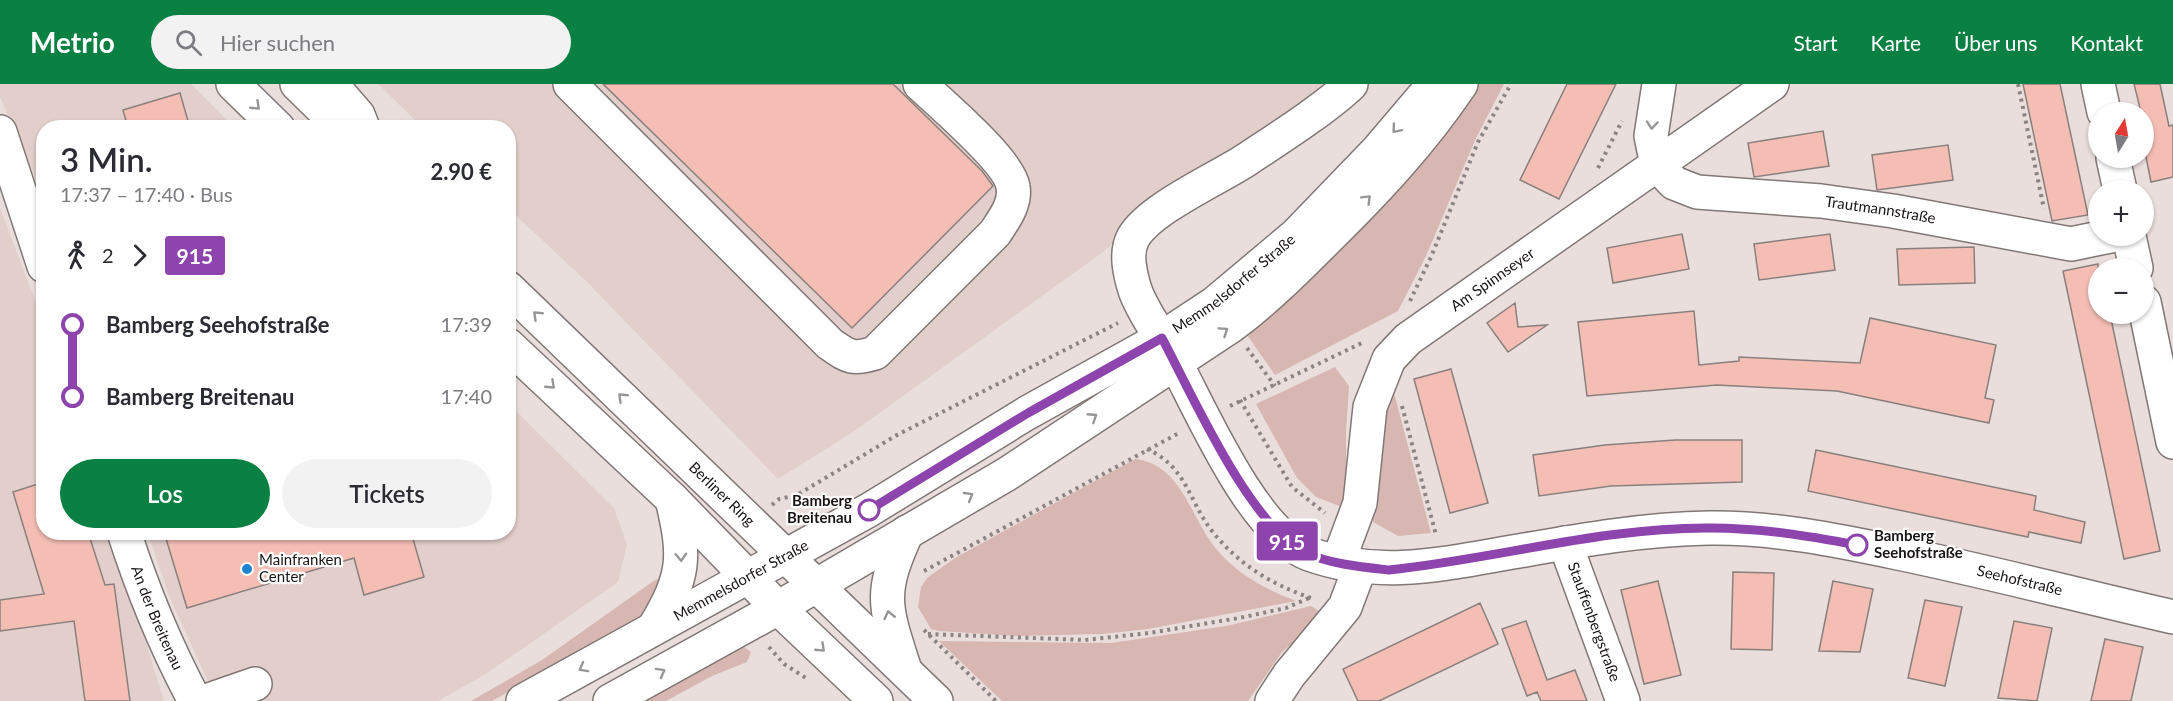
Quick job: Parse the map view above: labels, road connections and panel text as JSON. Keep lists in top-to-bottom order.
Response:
{
  "streets": {
    "main road": [
      "Trautmannstraße",
      "Am Spinnseyer",
      "Memmelsdorfer Straße",
      "Berliner Ring",
      "Seehofstraße",
      "An der Breitenau",
      "Stauffenbergstraße"
    ]
  },
  "crossings": [
    ["Trautmannstraße", "Am Spinnseyer"],
    ["Am Spinnseyer", "Seehofstraße"],
    ["Memmelsdorfer Straße", "Berliner Ring"],
    ["Memmelsdorfer Straße", "Seehofstraße"],
    ["Seehofstraße", "Stauffenbergstraße"]
  ],
  "places": ["Bamberg Breitenau", "Bamberg Seehofstraße", "Mainfranken Center"],
  "lines": ["bus line 915"],
  "north": "top",
  "page": {
    "header": "Metrio",
    "search": "Hier suchen",
    "nav": [
      "Start",
      "Karte",
      "Über uns",
      "Kontakt"
    ],
    "on_map": "915",
    "map_buttons": ["+", "−"],
    "heading": ["3 Min.", "17:37 – 17:40 · Bus", "2.90 €"],
    "legs": ["2", "915"],
    "list": [
      {
        "name": "Bamberg Seehofstraße",
        "value": "17:39"
      },
      {
        "name": "Bamberg Breitenau",
        "value": "17:40"
      }
    ],
    "buttons": ["Los", "Tickets"]
  }
}
